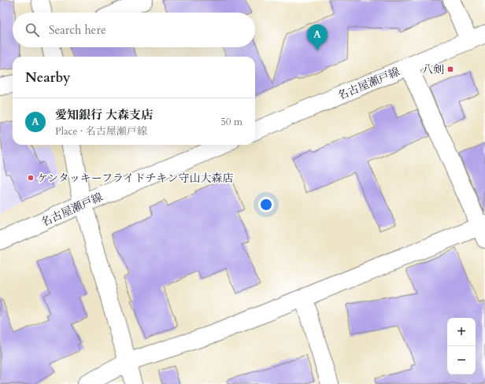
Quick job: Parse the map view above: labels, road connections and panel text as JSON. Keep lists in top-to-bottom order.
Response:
{
  "streets": {
    "street": ["名古屋瀬戸線"]
  },
  "places": {
    "transit": ["八剣"],
    "other": ["ケンタッキーフライドチキン守山大森店"]
  },
  "page": {
    "search": "Search here",
    "pins": "A",
    "heading": "Nearby",
    "list": [
      {
        "mark": "A",
        "name": "愛知銀行 大森支店",
        "note": "Place · 名古屋瀬戸線",
        "value": "50 m"
      }
    ],
    "map_buttons": ["+", "−"]
  }
}
